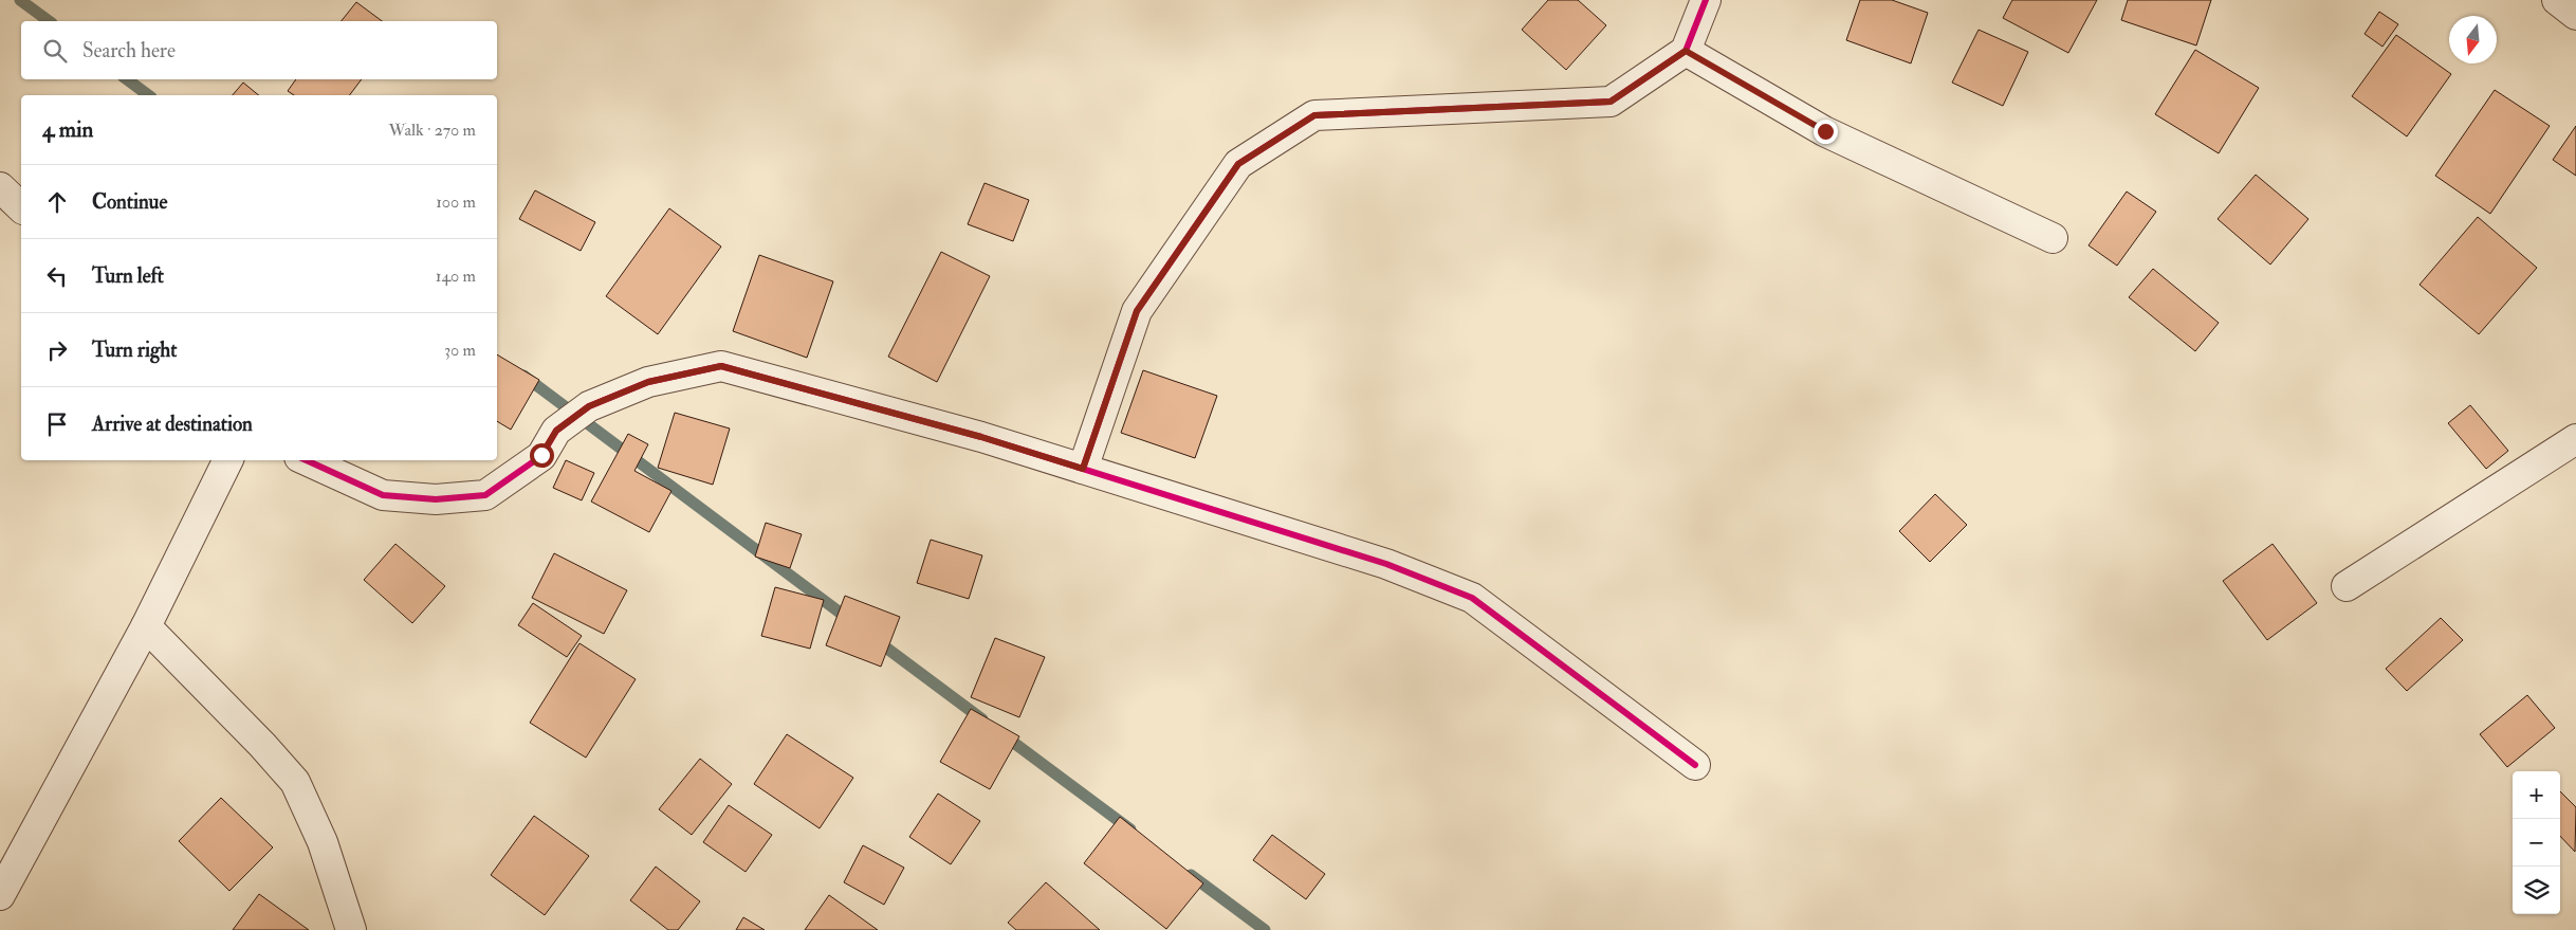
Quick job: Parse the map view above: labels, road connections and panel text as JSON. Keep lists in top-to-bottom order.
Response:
{
  "north": "bottom",
  "page": {
    "search": "Search here",
    "heading": ["4 min", "Walk · 270 m"],
    "list": [
      ["Continue", "100 m"],
      ["Turn left", "140 m"],
      ["Turn right", "30 m"],
      "Arrive at destination"
    ],
    "map_buttons": ["+", "−"]
  }
}
